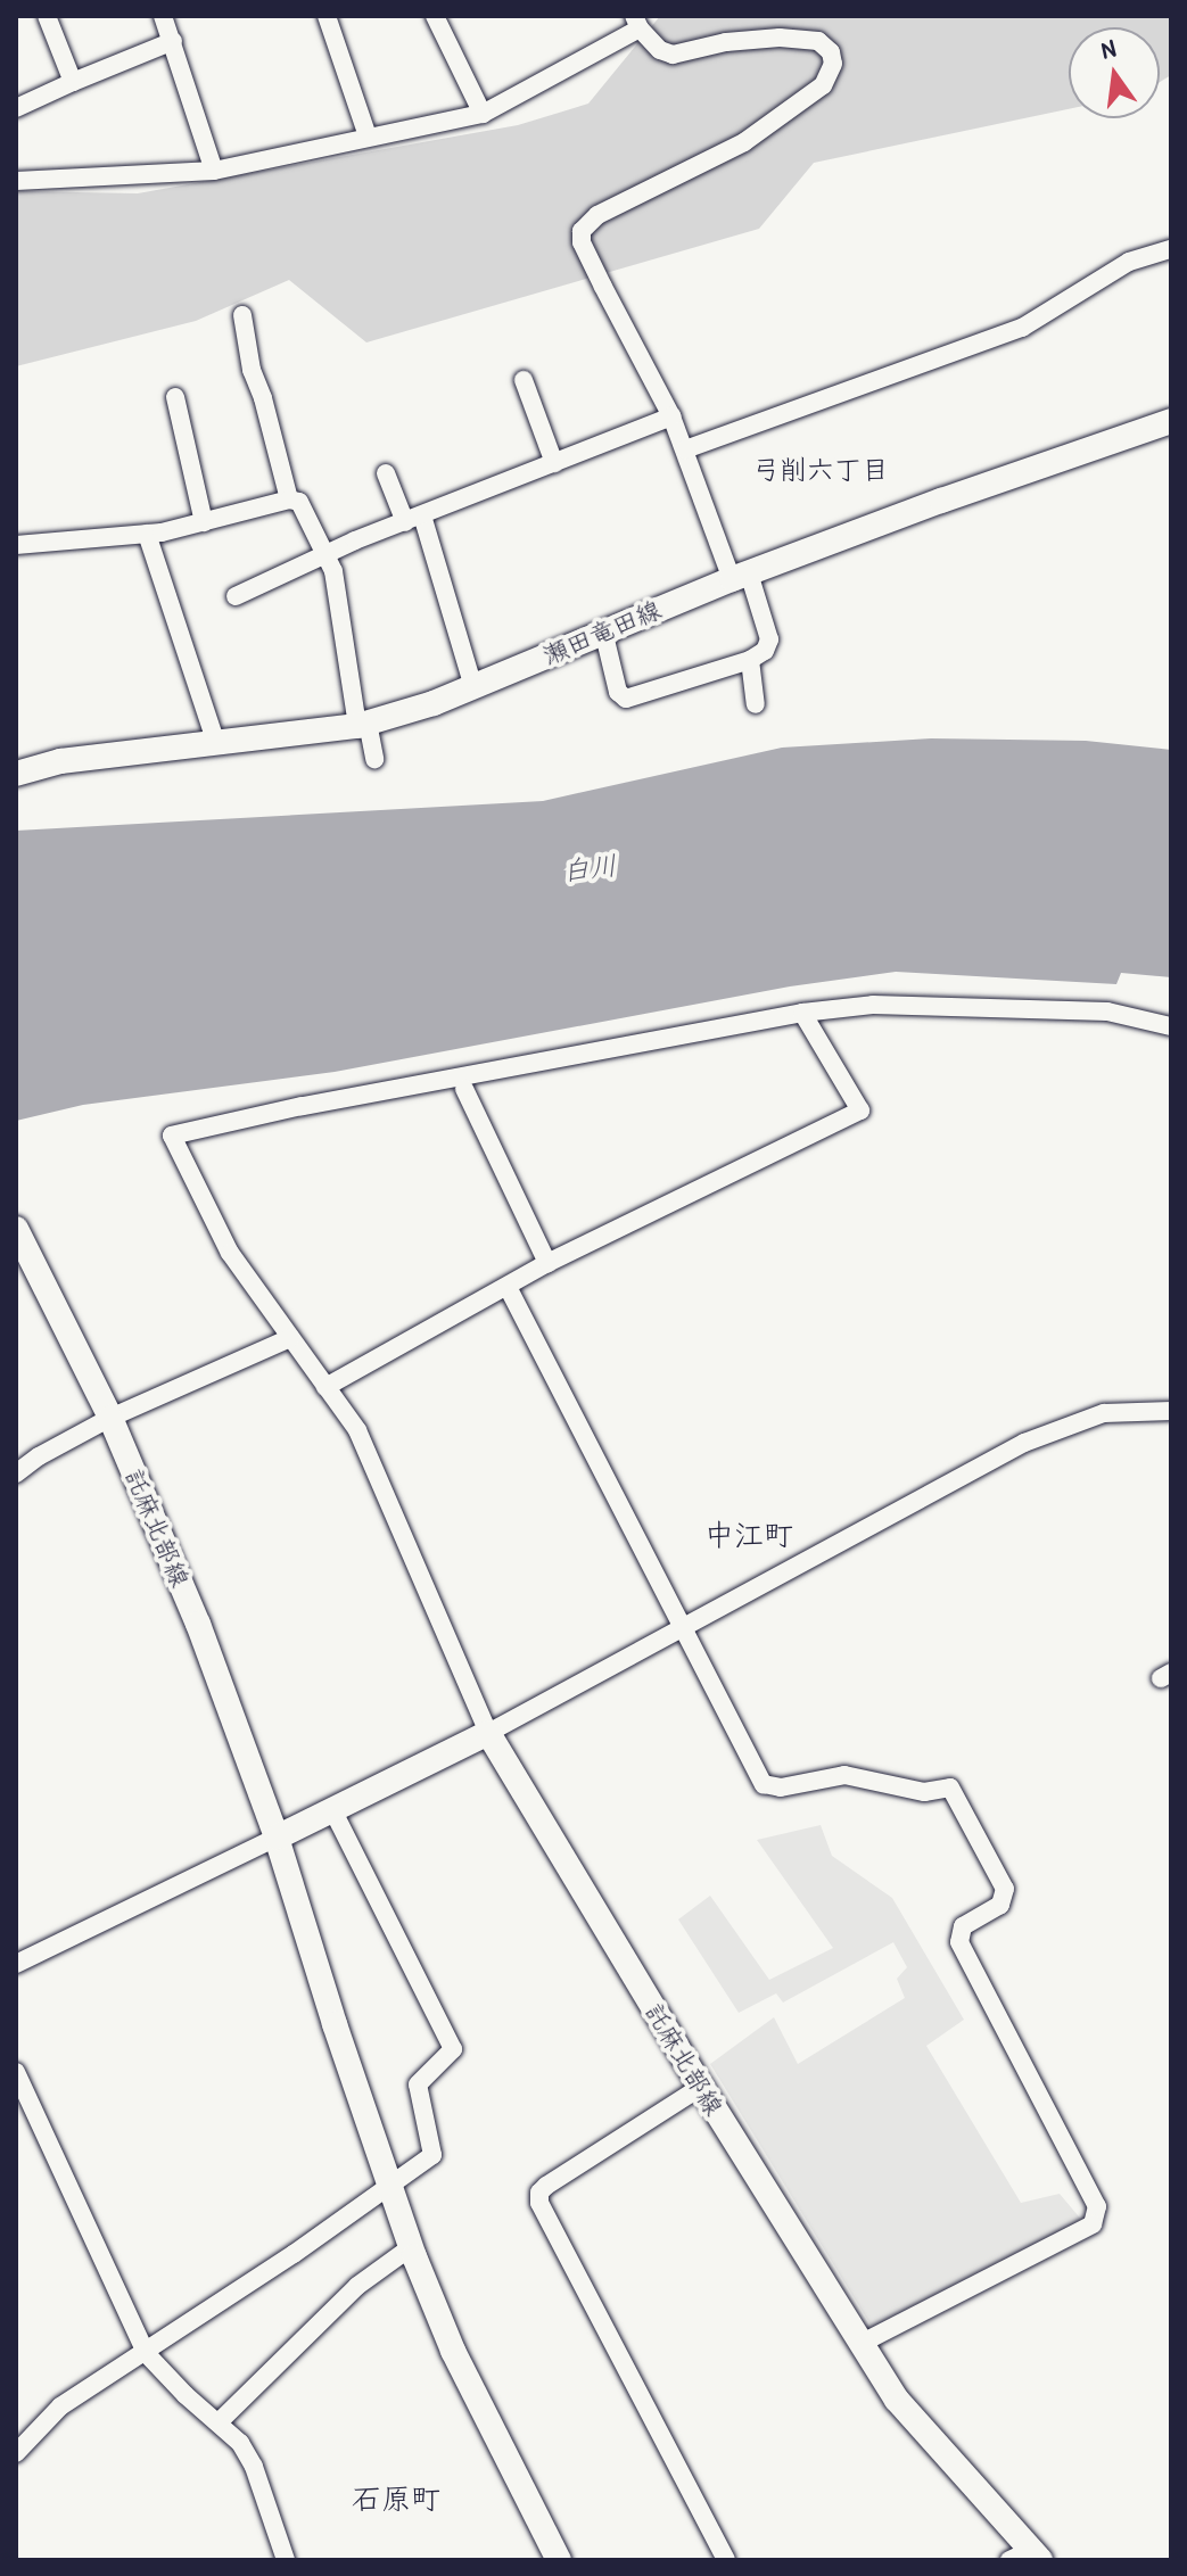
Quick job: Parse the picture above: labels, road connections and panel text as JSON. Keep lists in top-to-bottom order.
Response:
{
  "streets": {
    "main road": ["瀬田竜田線", "託麻北部線"]
  },
  "districts": ["弓削六丁目", "中江町", "石原町"],
  "water": ["白川"],
  "north": "top"
}
